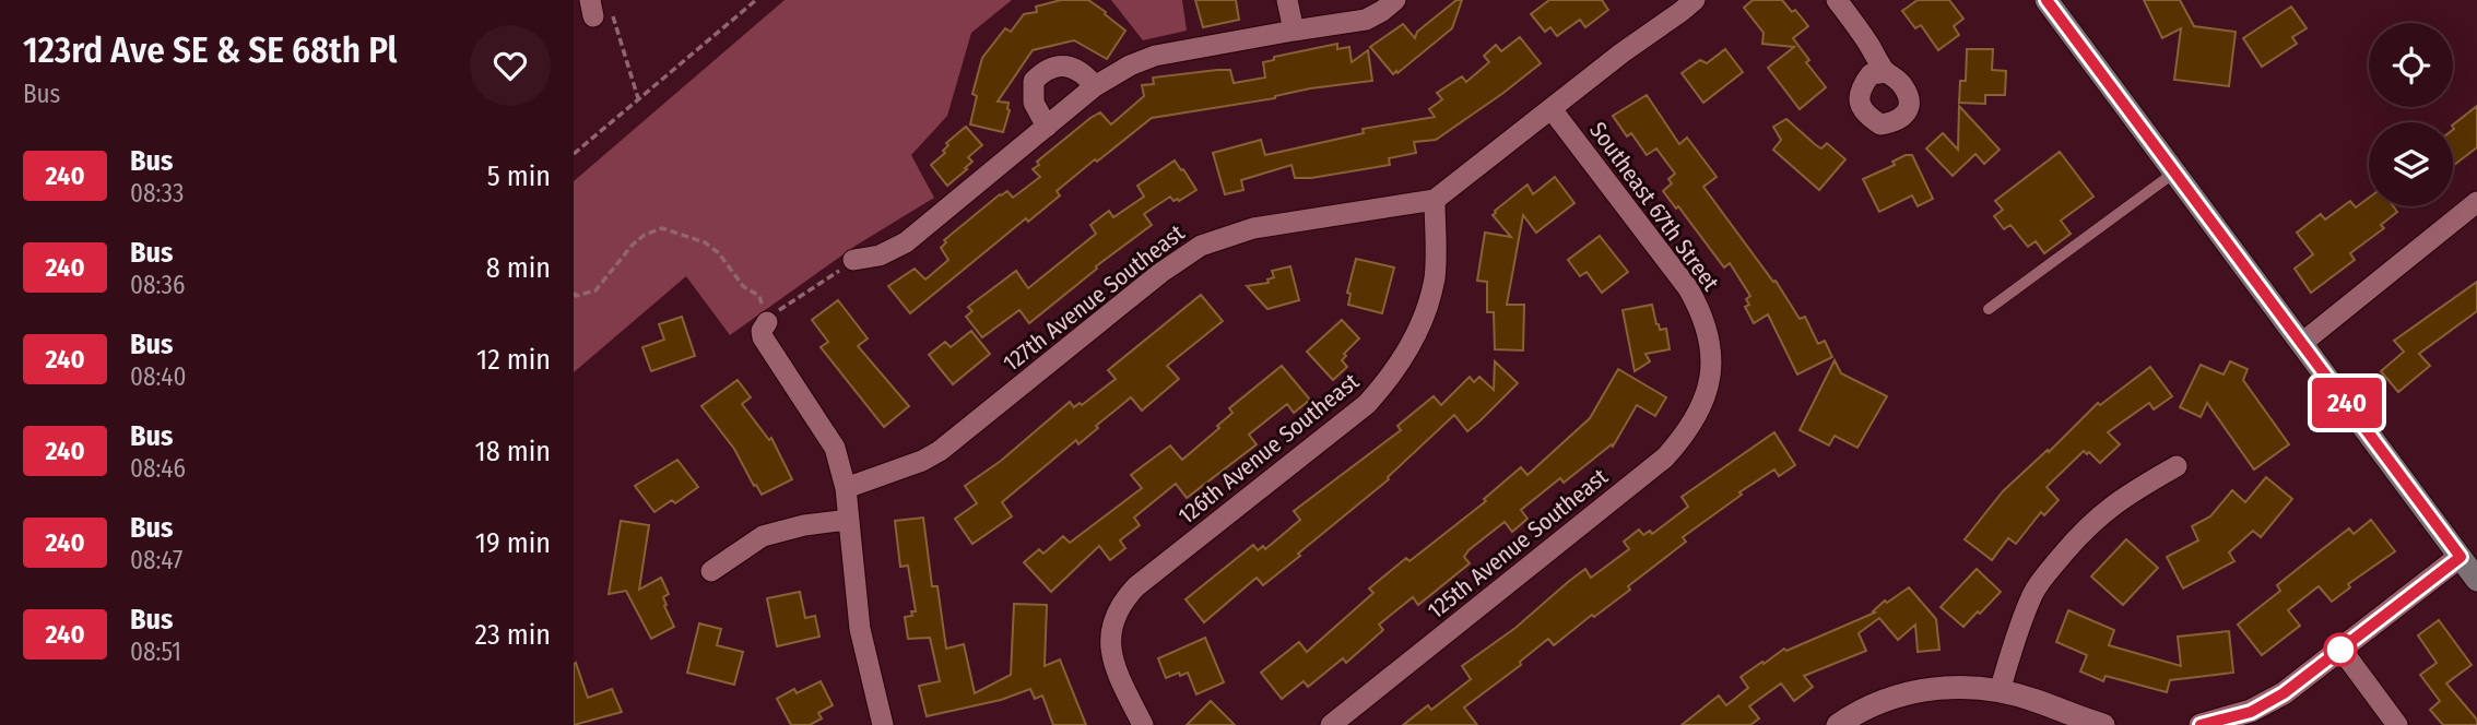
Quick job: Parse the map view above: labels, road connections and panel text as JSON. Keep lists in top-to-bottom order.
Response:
{
  "streets": {
    "street": [
      "Southeast 67th Street",
      "127th Avenue Southeast",
      "126th Avenue Southeast",
      "125th Avenue Southeast"
    ]
  },
  "crossings": [
    ["Southeast 67th Street", "127th Avenue Southeast"],
    ["Southeast 67th Street", "125th Avenue Southeast"],
    ["127th Avenue Southeast", "126th Avenue Southeast"]
  ],
  "lines": ["bus line 240"],
  "page": {
    "heading": ["123rd Ave SE & SE 68th Pl", "Bus"],
    "on_map": "240",
    "list": [
      {
        "mark": "240",
        "name": "Bus",
        "note": "08:33",
        "value": "5 min"
      },
      {
        "mark": "240",
        "name": "Bus",
        "note": "08:36",
        "value": "8 min"
      },
      {
        "mark": "240",
        "name": "Bus",
        "note": "08:40",
        "value": "12 min"
      },
      {
        "mark": "240",
        "name": "Bus",
        "note": "08:46",
        "value": "18 min"
      },
      {
        "mark": "240",
        "name": "Bus",
        "note": "08:47",
        "value": "19 min"
      },
      {
        "mark": "240",
        "name": "Bus",
        "note": "08:51",
        "value": "23 min"
      }
    ]
  }
}
